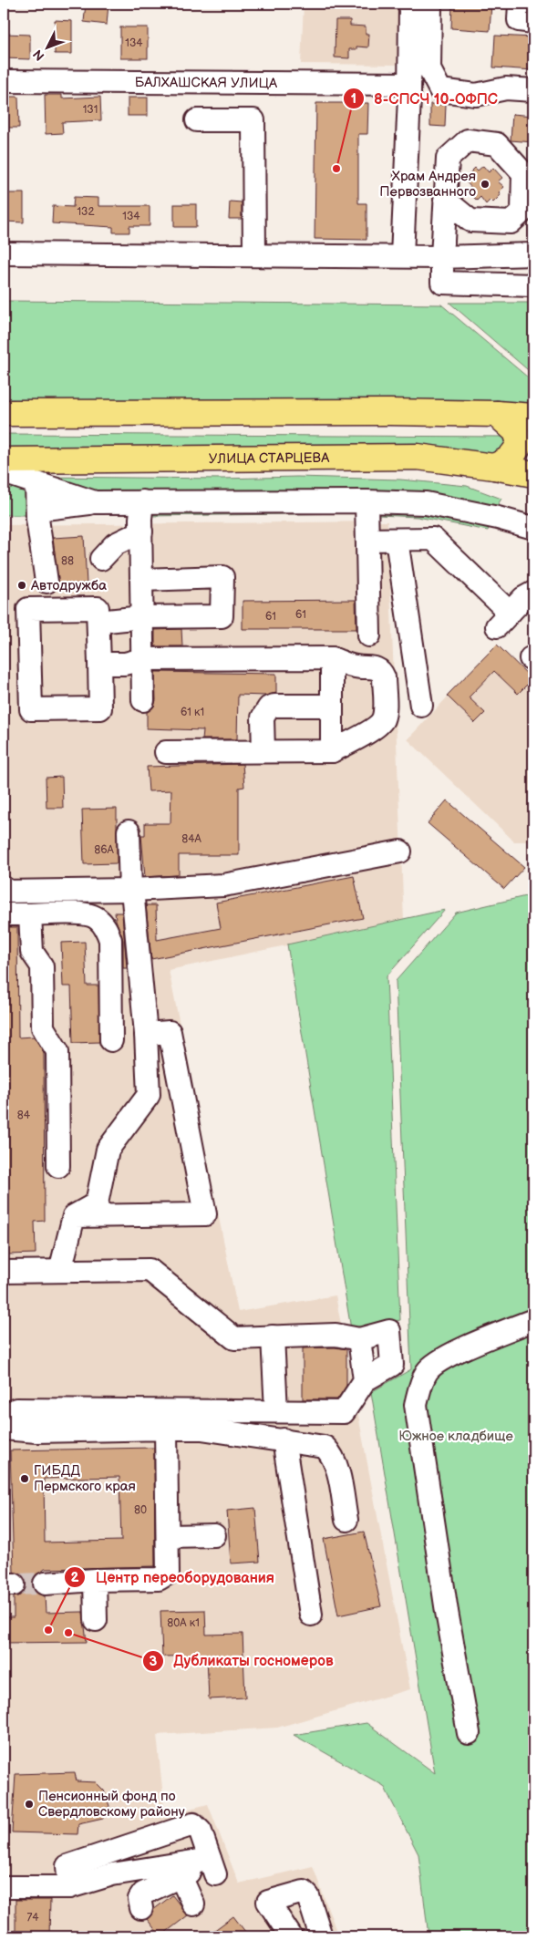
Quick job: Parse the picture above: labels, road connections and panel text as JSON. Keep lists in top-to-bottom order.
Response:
{
  "streets": {
    "main road": ["УЛИЦА СТАРЦЕВА"],
    "street": ["БАЛХАШСКАЯ УЛИЦА"]
  },
  "parks": ["Южное кладбище"],
  "places": [
    "8-СПСЧ 10-ОФПС",
    "Храм Андрея Первозванного",
    "Автодружба",
    "ГИБДД Пермского края",
    "Центр переоборудования",
    "Дубликаты госномеров",
    "Пенсионный фонд по Свердловскому району"
  ],
  "house_numbers": [
    "134",
    "131",
    "132",
    "134",
    "88",
    "61",
    "61",
    "61 к1",
    "84А",
    "86А",
    "84",
    "80",
    "80А к1",
    "74"
  ],
  "north": "bottom left"
}
